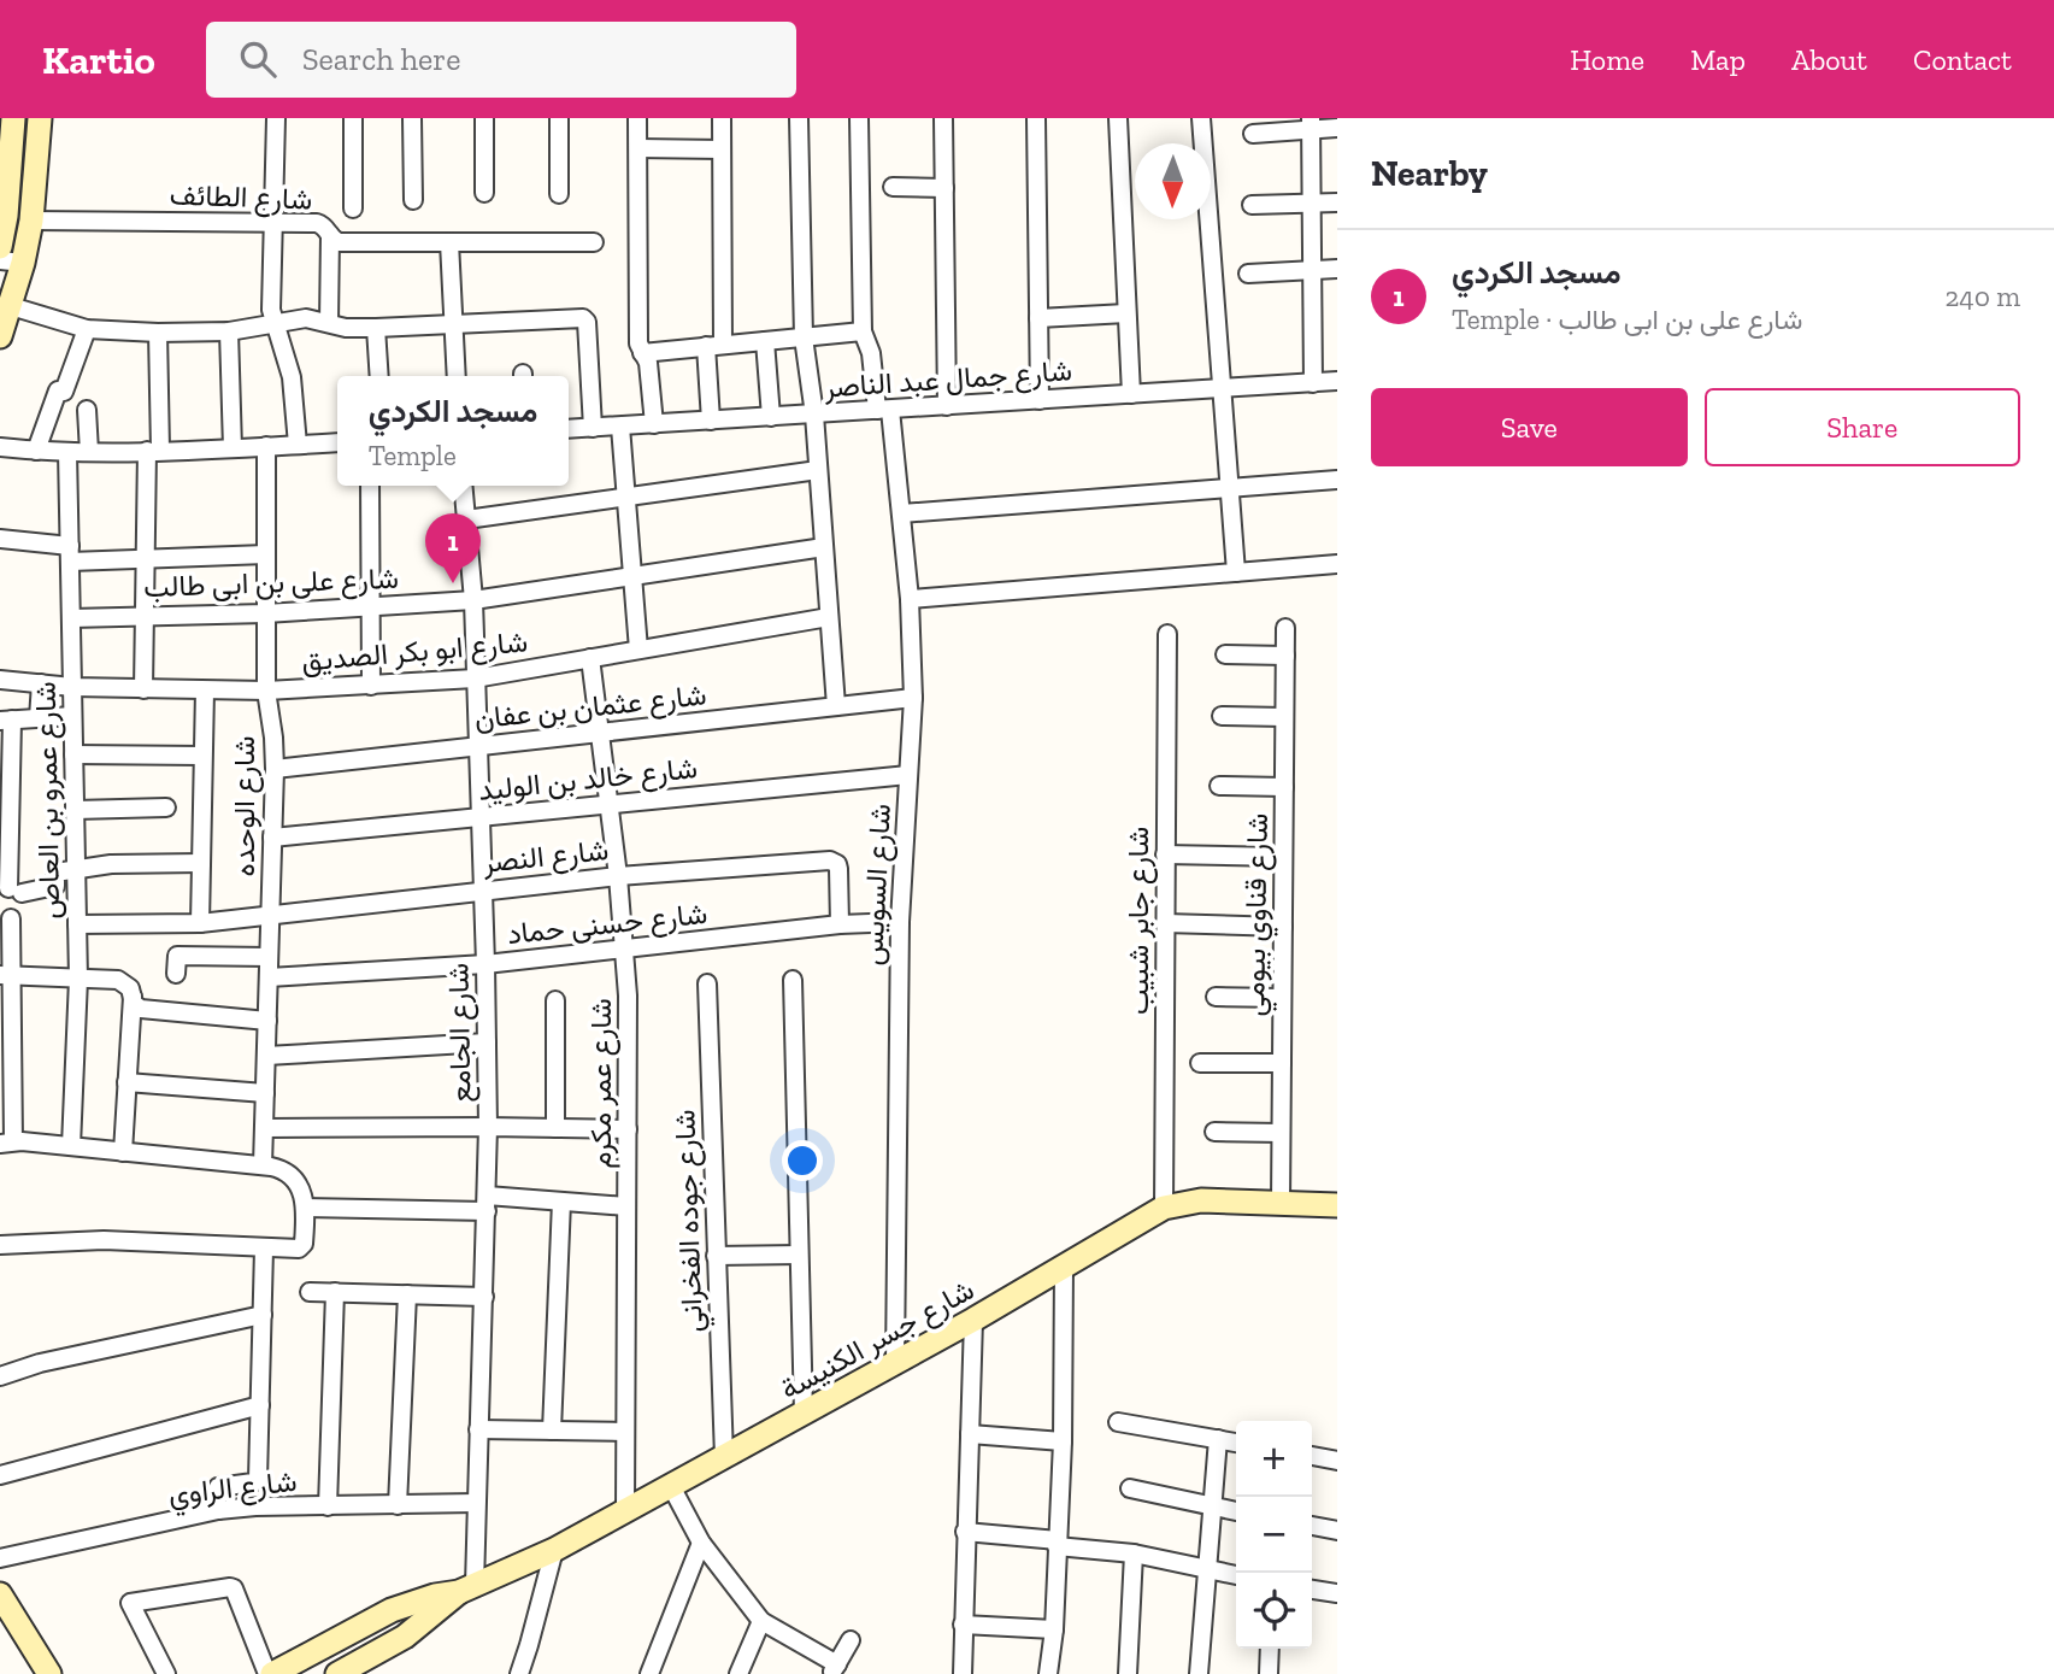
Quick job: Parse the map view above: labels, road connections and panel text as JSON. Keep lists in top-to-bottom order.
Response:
{
  "streets": {
    "main road": ["شارع جسر الكنيسة"],
    "street": [
      "شارع الطائف",
      "شارع جمال عبد الناصر",
      "شارع على بن ابى طالب",
      "شارع ابو بكر الصديق",
      "شارع عثمان بن عفان",
      "شارع خالد بن الوليد",
      "شارع عمرو بن العاص",
      "شارع الوحده",
      "شارع النصر",
      "شارع السويس",
      "شارع قناوي بيومي",
      "شارع جابر شبيب",
      "شارع حسنى حماد",
      "شارع الجامع",
      "شارع عمر مكرم",
      "شارع جوده الفخراني",
      "شارع الراوي"
    ]
  },
  "crossings": [
    ["شارع جمال عبد الناصر", "شارع السويس"],
    ["شارع على بن ابى طالب", "شارع عمرو بن العاص"],
    ["شارع على بن ابى طالب", "شارع الوحده"],
    ["شارع على بن ابى طالب", "شارع الجامع"],
    ["شارع ابو بكر الصديق", "شارع عمرو بن العاص"],
    ["شارع ابو بكر الصديق", "شارع الوحده"],
    ["شارع ابو بكر الصديق", "شارع الجامع"],
    ["شارع ابو بكر الصديق", "شارع عمر مكرم"],
    ["شارع عثمان بن عفان", "شارع الوحده"],
    ["شارع عثمان بن عفان", "شارع السويس"],
    ["شارع عثمان بن عفان", "شارع الجامع"],
    ["شارع عثمان بن عفان", "شارع عمر مكرم"],
    ["شارع خالد بن الوليد", "شارع الوحده"],
    ["شارع خالد بن الوليد", "شارع السويس"],
    ["شارع خالد بن الوليد", "شارع الجامع"],
    ["شارع خالد بن الوليد", "شارع عمر مكرم"],
    ["شارع عمرو بن العاص", "شارع النصر"],
    ["شارع الوحده", "شارع النصر"],
    ["شارع الوحده", "شارع حسنى حماد"],
    ["شارع النصر", "شارع حسنى حماد"],
    ["شارع النصر", "شارع الجامع"],
    ["شارع النصر", "شارع عمر مكرم"],
    ["شارع السويس", "شارع حسنى حماد"],
    ["شارع السويس", "شارع جسر الكنيسة"],
    ["شارع قناوي بيومي", "شارع جسر الكنيسة"],
    ["شارع جابر شبيب", "شارع جسر الكنيسة"],
    ["شارع حسنى حماد", "شارع الجامع"],
    ["شارع حسنى حماد", "شارع عمر مكرم"],
    ["شارع الجامع", "شارع جسر الكنيسة"],
    ["شارع الجامع", "شارع الراوي"],
    ["شارع عمر مكرم", "شارع جسر الكنيسة"],
    ["شارع جوده الفخراني", "شارع جسر الكنيسة"]
  ],
  "north": "bottom",
  "page": {
    "header": "Kartio",
    "search": "Search here",
    "nav": [
      "Home",
      "Map",
      "About",
      "Contact"
    ],
    "heading": "Nearby",
    "list": [
      {
        "mark": "1",
        "name": "مسجد الكردي",
        "note": "Temple · شارع على بن ابى طالب",
        "value": "240 m"
      }
    ],
    "buttons": ["Save", "Share"],
    "popup": ["مسجد الكردي", "Temple"],
    "pins": "1",
    "map_buttons": ["+", "−"]
  }
}
